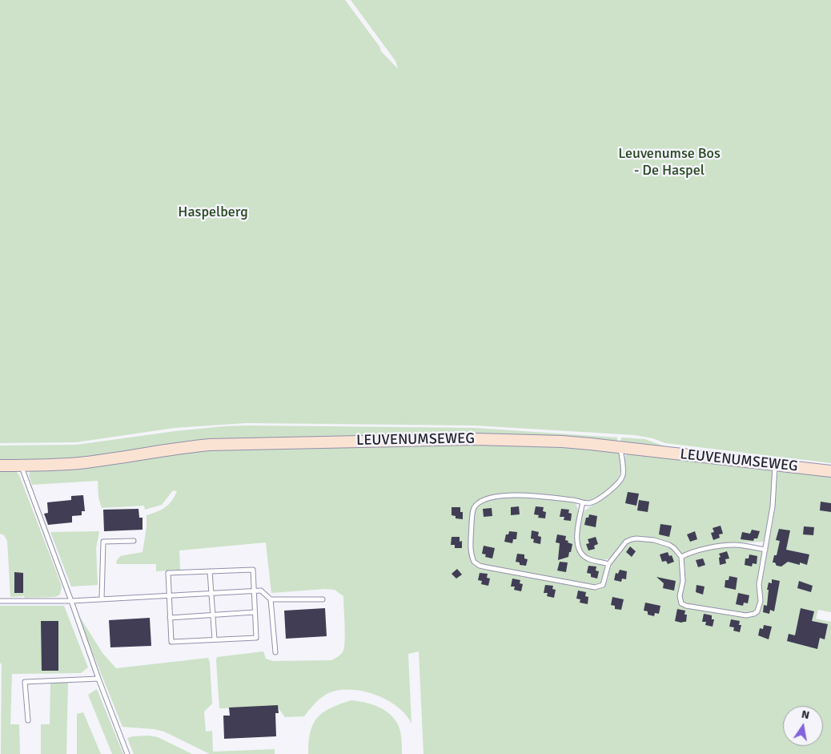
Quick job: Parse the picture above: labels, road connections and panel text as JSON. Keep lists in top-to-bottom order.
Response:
{
  "streets": {
    "main road": ["LEUVENUMSEWEG"]
  },
  "parks": ["Leuvenumse Bos - De Haspel", "Haspelberg"],
  "north": "top"
}
